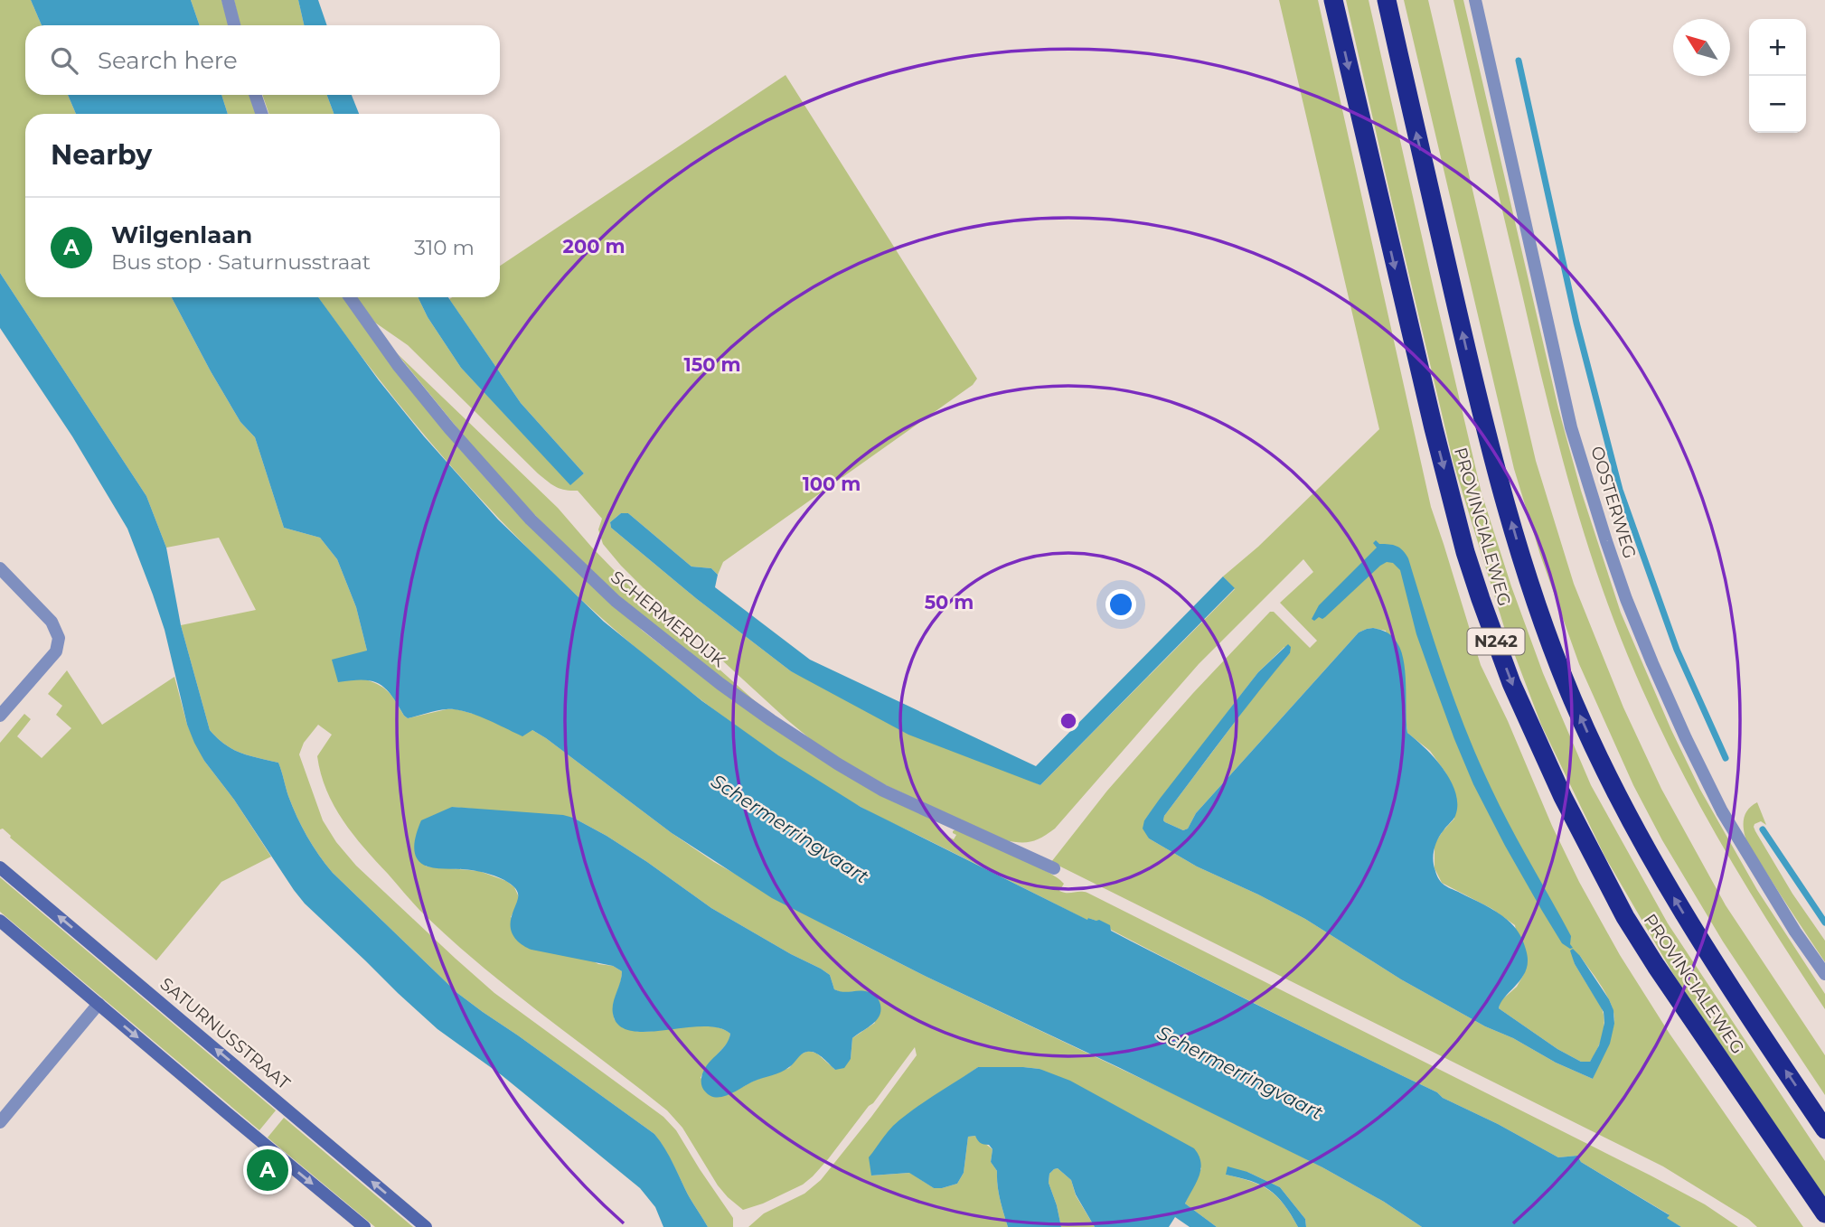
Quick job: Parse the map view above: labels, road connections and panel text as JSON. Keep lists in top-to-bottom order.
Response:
{
  "streets": {
    "highway": ["PROVINCIALEWEG", "N242"],
    "street": ["OOSTERWEG", "SCHERMERDIJK", "SATURNUSSTRAAT"]
  },
  "water": ["Schermerringvaart"],
  "north": "top left",
  "page": {
    "map_buttons": ["+", "−"],
    "search": "Search here",
    "heading": "Nearby",
    "list": [
      {
        "mark": "A",
        "name": "Wilgenlaan",
        "note": "Bus stop · Saturnusstraat",
        "value": "310 m"
      }
    ],
    "pins": "A"
  },
  "rings": [
    "200 m",
    "150 m",
    "100 m",
    "50 m"
  ]
}
